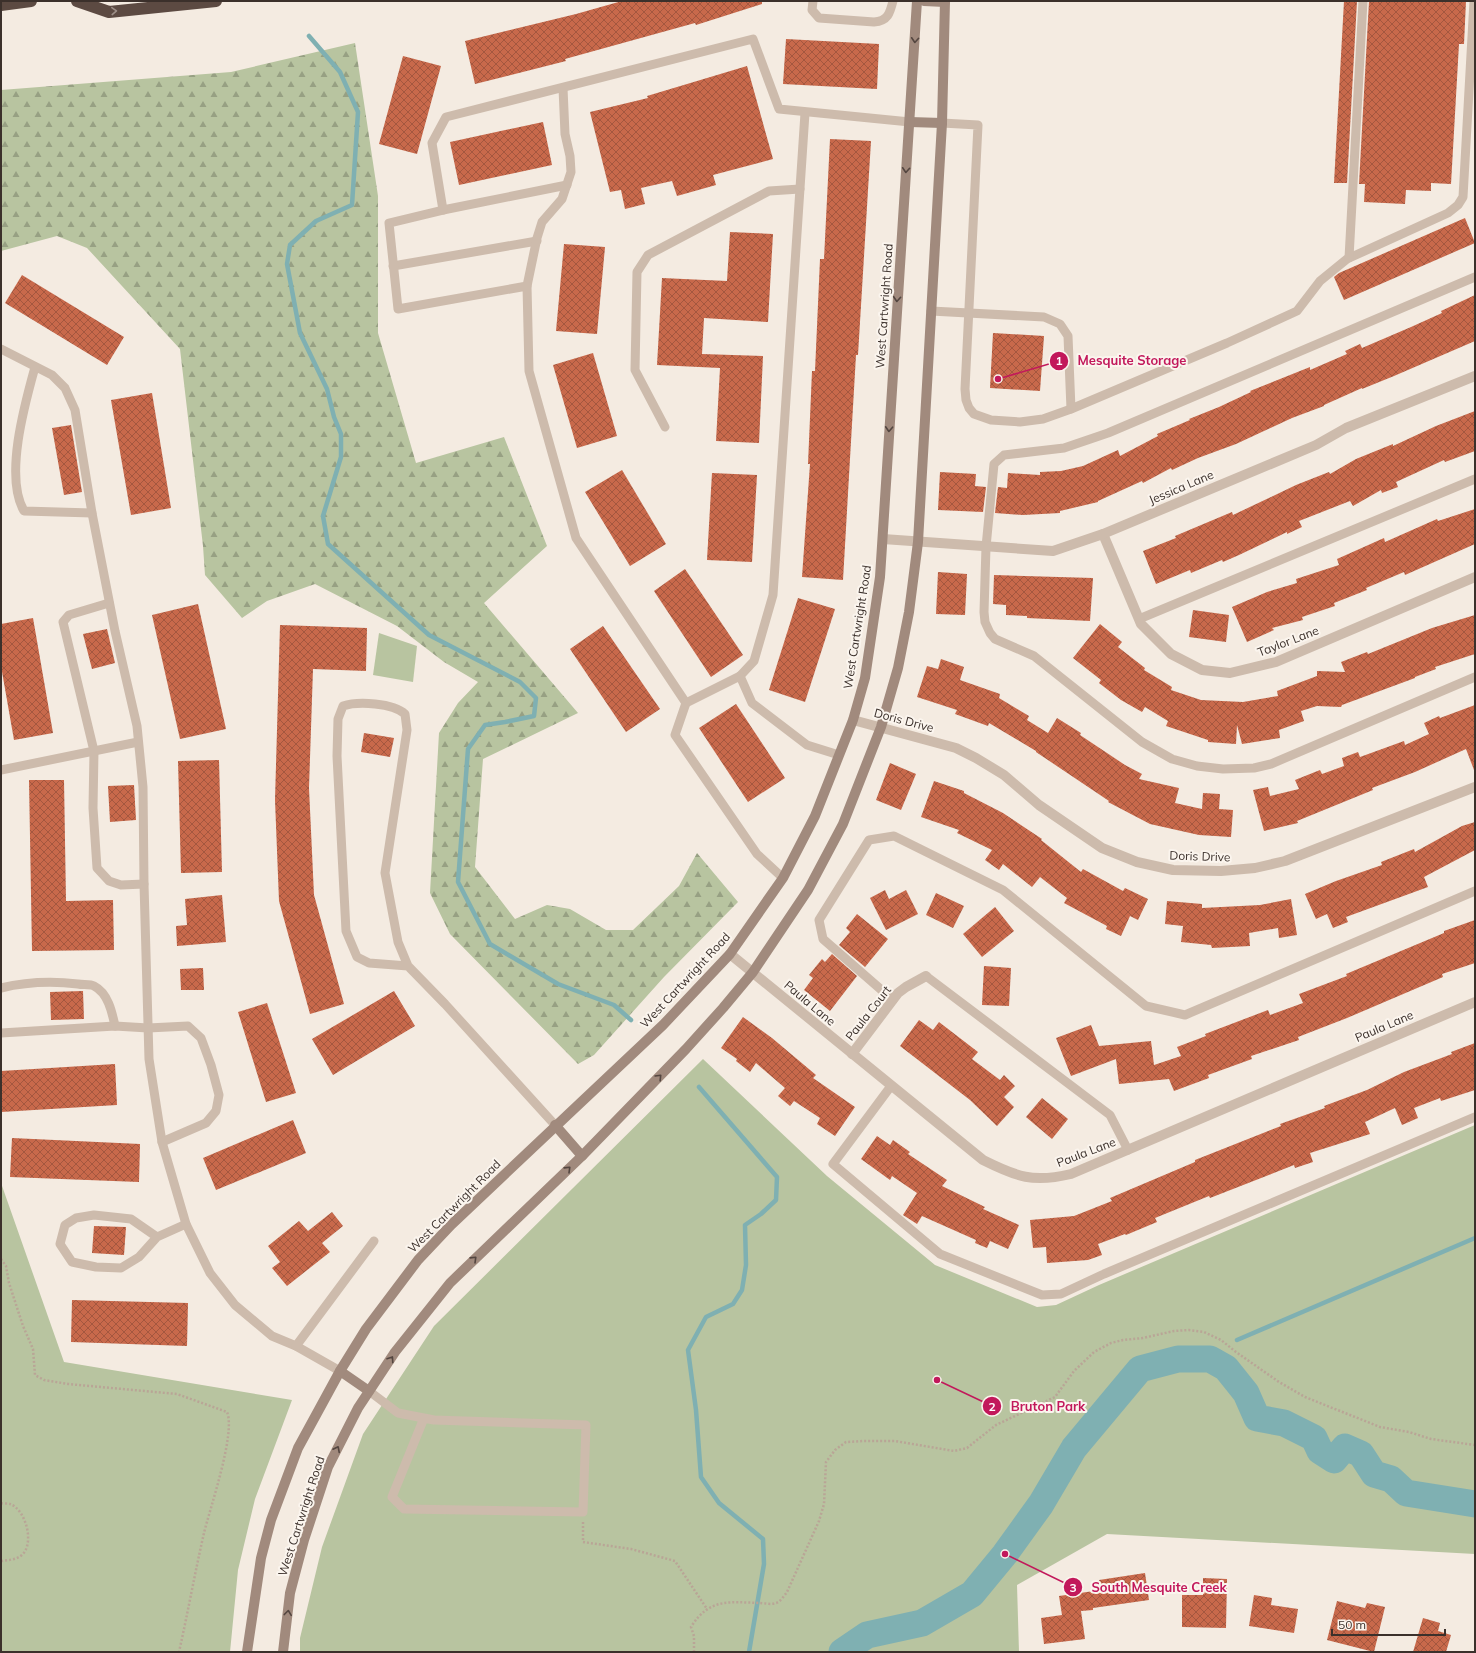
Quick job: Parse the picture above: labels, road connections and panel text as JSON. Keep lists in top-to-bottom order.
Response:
{
  "streets": {
    "main road": ["West Cartwright Road"],
    "street": [
      "Jessica Lane",
      "Taylor Lane",
      "Doris Drive",
      "Paula Lane",
      "Paula Court"
    ]
  },
  "crossings": [
    ["West Cartwright Road", "Jessica Lane"],
    ["West Cartwright Road", "Doris Drive"],
    ["West Cartwright Road", "Paula Lane"],
    ["Jessica Lane", "Taylor Lane"],
    ["Paula Lane", "Paula Court"]
  ],
  "places": ["Mesquite Storage", "Bruton Park", "South Mesquite Creek"],
  "scale_bar": "50 m"
}
